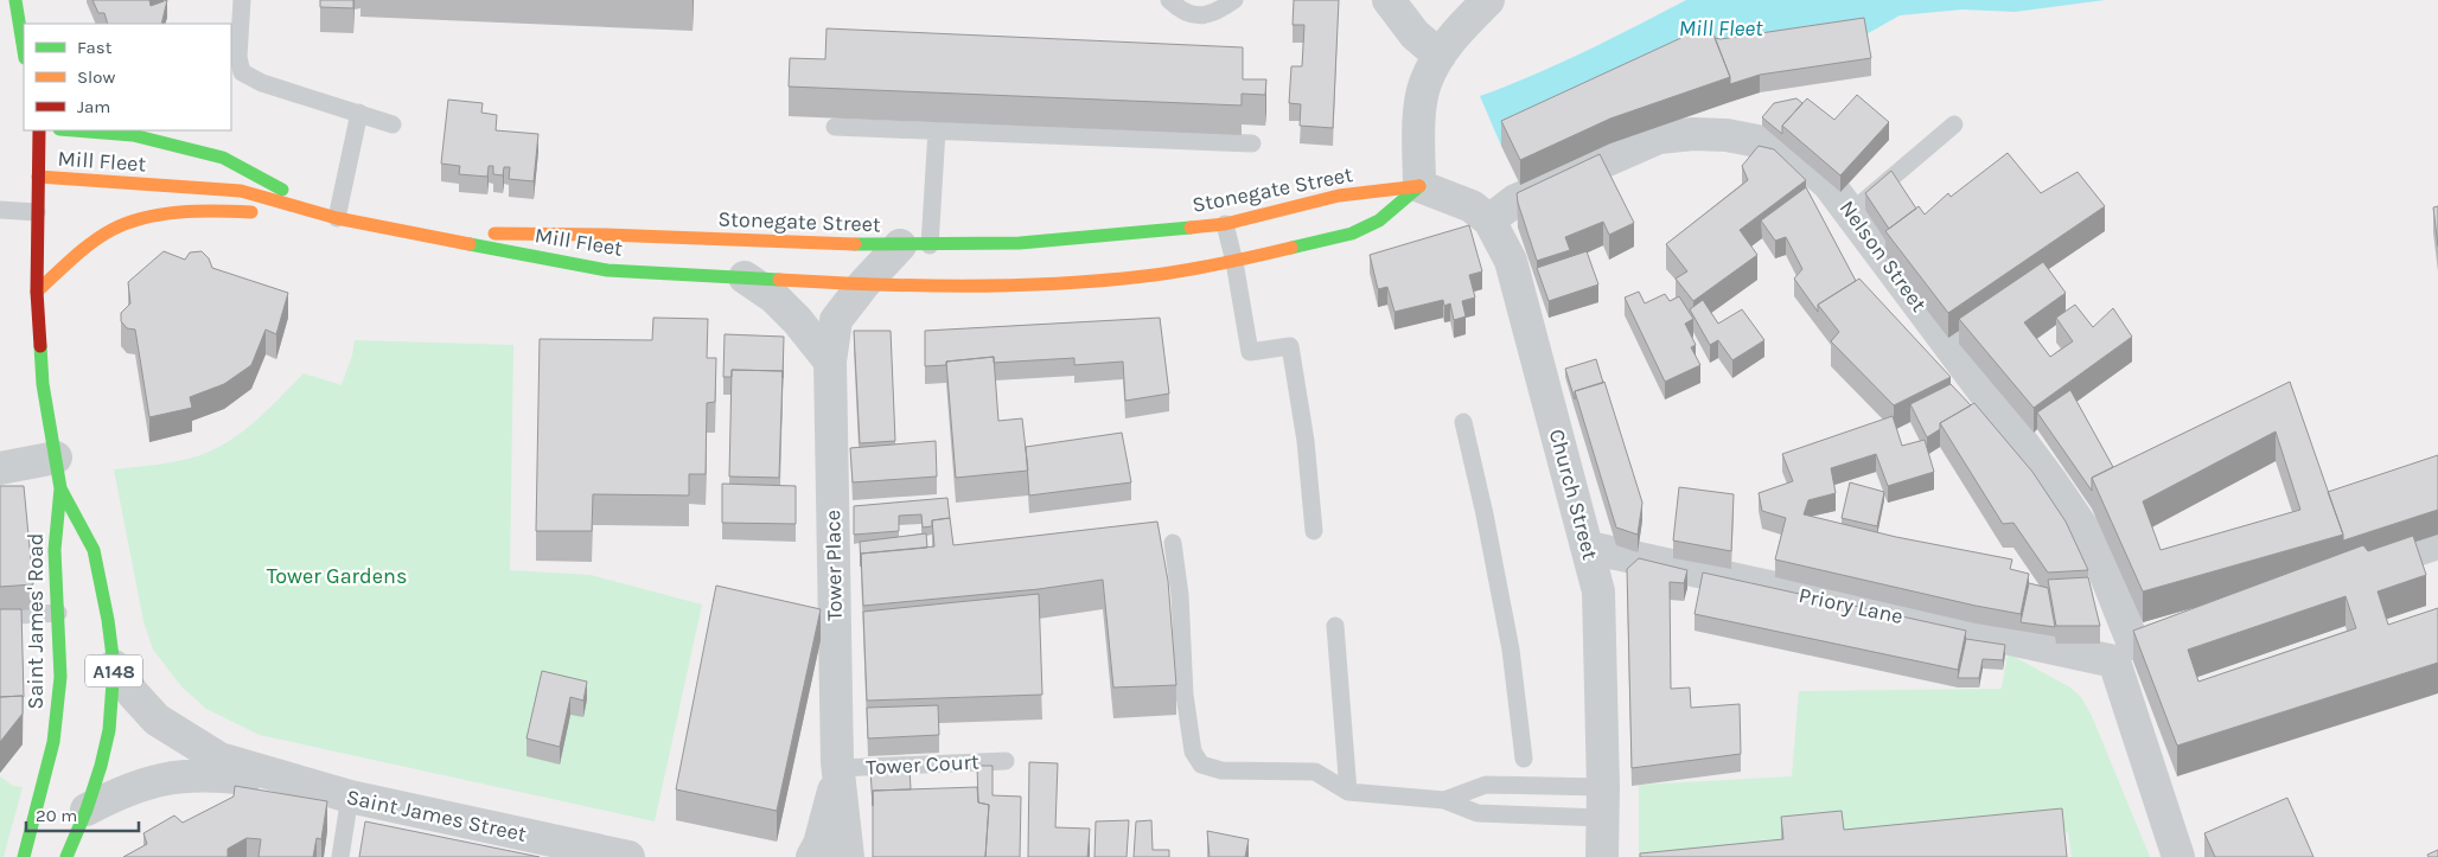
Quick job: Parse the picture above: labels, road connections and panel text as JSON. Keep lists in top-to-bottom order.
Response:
{
  "streets": {
    "street": [
      "Mill Fleet",
      "Stonegate Street",
      "Nelson Street",
      "Church Street",
      "Tower Place",
      "Priory Lane",
      "Saint James' Road",
      "A148",
      "Saint James Street"
    ],
    "lane": ["Tower Court"]
  },
  "crossings": [
    ["Mill Fleet", "Stonegate Street"],
    ["Mill Fleet", "Tower Place"],
    ["Mill Fleet", "Saint James' Road"],
    ["Mill Fleet", "A148"],
    ["Stonegate Street", "Church Street"],
    ["Stonegate Street", "Tower Place"],
    ["Nelson Street", "Church Street"],
    ["Nelson Street", "Priory Lane"],
    ["Church Street", "Priory Lane"],
    ["Tower Place", "Tower Court"],
    ["Saint James' Road", "A148"],
    ["Saint James' Road", "Saint James Street"]
  ],
  "water": ["Mill Fleet"],
  "parks": ["Tower Gardens"],
  "legend": ["Fast", "Slow", "Jam"],
  "scale_bar": "20 m"
}
